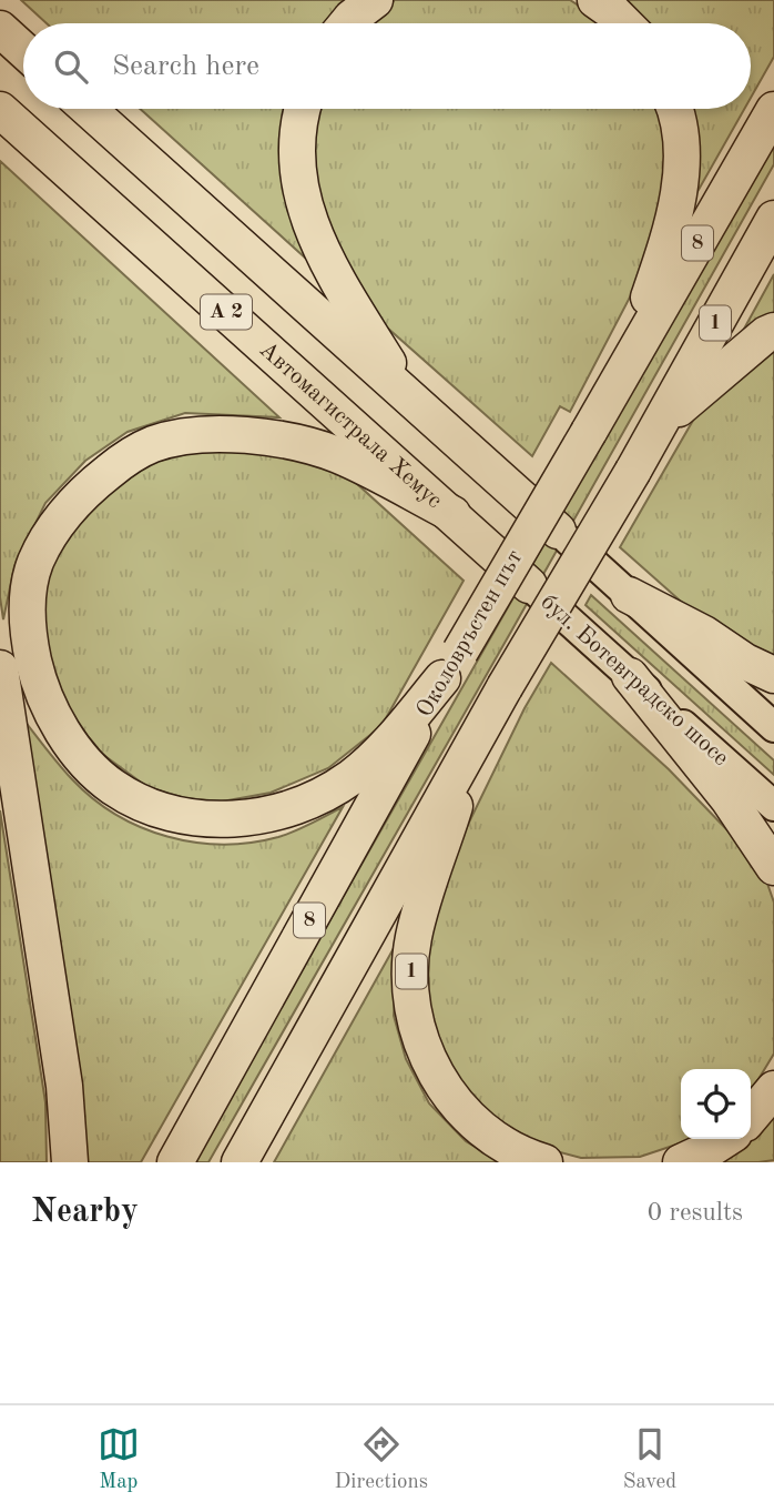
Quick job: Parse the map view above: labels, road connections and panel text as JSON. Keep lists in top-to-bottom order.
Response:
{
  "streets": {
    "highway": [
      "8",
      "A 2",
      "1",
      "Автомагистрала Хемус",
      "Околовръстен път"
    ],
    "main road": ["бул. Ботевградско шосе"]
  },
  "crossings": [
    ["8", "1"],
    ["8", "Автомагистрала Хемус"],
    ["8", "Околовръстен път"],
    ["Автомагистрала Хемус", "бул. Ботевградско шосе"]
  ],
  "page": {
    "search": "Search here",
    "heading": ["Nearby", "0 results"],
    "nav": ["Map", "Directions", "Saved"]
  }
}
